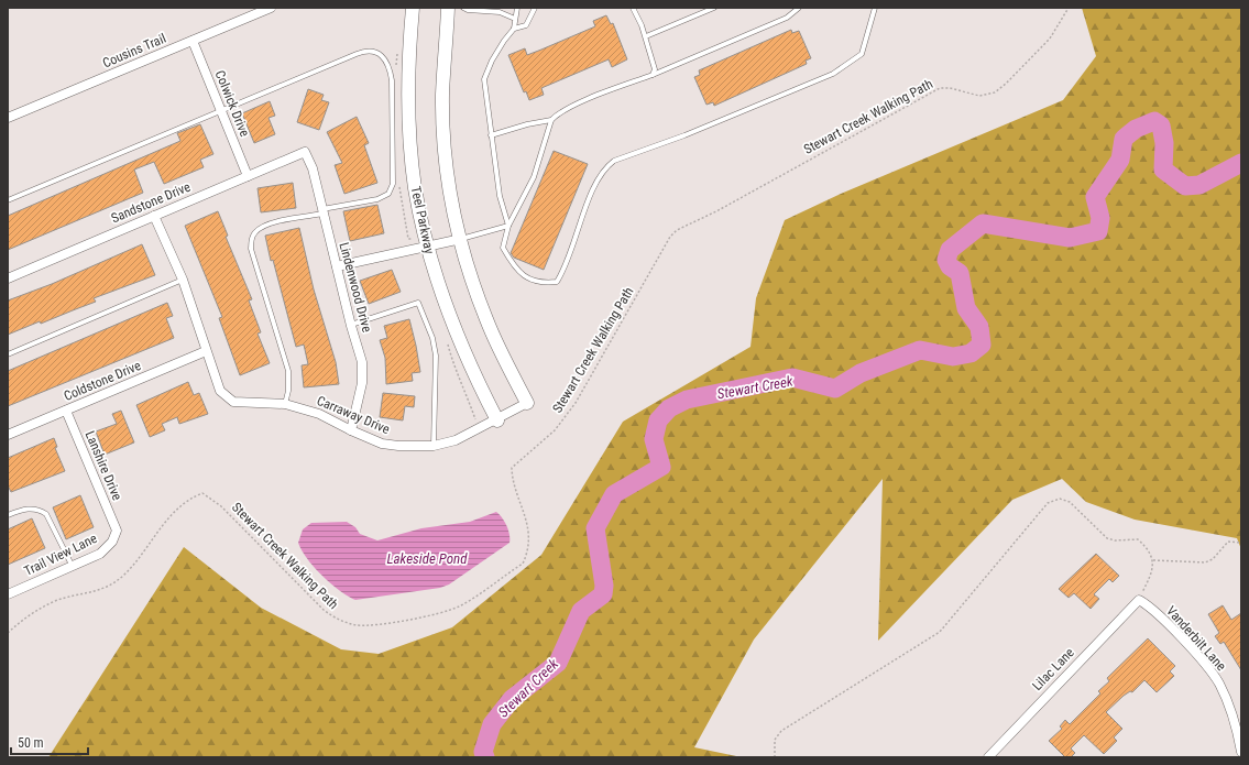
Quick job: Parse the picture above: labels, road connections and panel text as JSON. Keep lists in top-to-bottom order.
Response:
{
  "streets": {
    "street": [
      "Cousins Trail",
      "Colwick Drive",
      "Sandstone Drive",
      "Teel Parkway",
      "Lindenwood Drive",
      "Coldstone Drive",
      "Carraway Drive",
      "Lanshire Drive",
      "Trail View Lane",
      "Vanderbilt Lane",
      "Lilac Lane"
    ],
    "path": ["Stewart Creek Walking Path"]
  },
  "crossings": [
    ["Cousins Trail", "Colwick Drive"],
    ["Colwick Drive", "Sandstone Drive"],
    ["Sandstone Drive", "Lindenwood Drive"],
    ["Sandstone Drive", "Carraway Drive"],
    ["Teel Parkway", "Carraway Drive"],
    ["Lindenwood Drive", "Carraway Drive"],
    ["Coldstone Drive", "Carraway Drive"],
    ["Coldstone Drive", "Lanshire Drive"],
    ["Lanshire Drive", "Trail View Lane"],
    ["Vanderbilt Lane", "Lilac Lane"]
  ],
  "water": ["Stewart Creek", "Lakeside Pond"],
  "scale_bar": "50 m"
}
